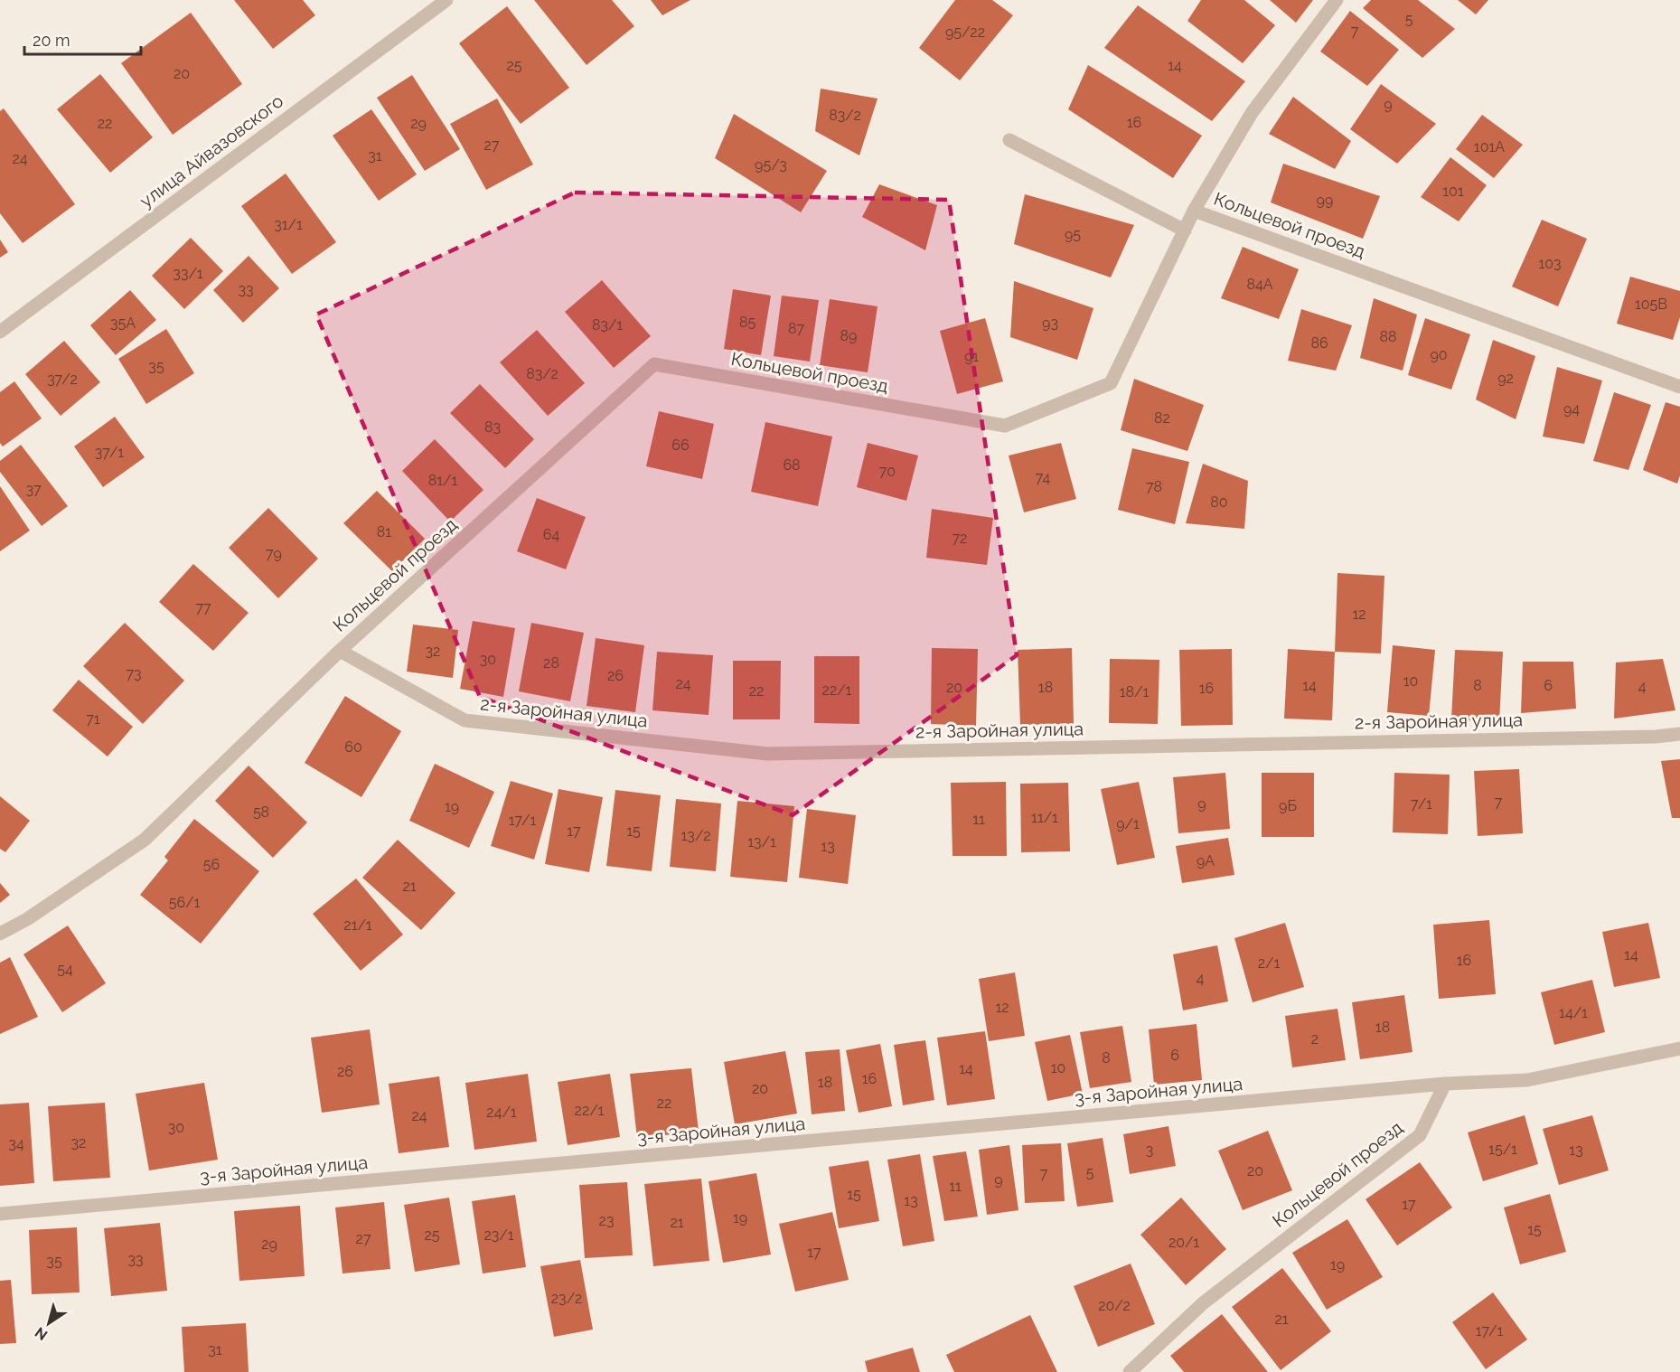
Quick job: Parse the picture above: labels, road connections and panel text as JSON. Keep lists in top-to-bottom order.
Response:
{
  "streets": {
    "street": [
      "улица Айвазовского",
      "Кольцевой проезд",
      "2-я Заройная улица",
      "3-я Заройная улица"
    ]
  },
  "crossings": [
    ["Кольцевой проезд", "2-я Заройная улица"],
    ["Кольцевой проезд", "3-я Заройная улица"]
  ],
  "house_numbers": [
    "5",
    "7",
    "95/22",
    "25",
    "14",
    "20",
    "9",
    "83/2",
    "16",
    "22",
    "29",
    "27",
    "101А",
    "31",
    "24",
    "95/3",
    "101",
    "99",
    "31/1",
    "95",
    "103",
    "33/1",
    "84А",
    "33",
    "105В",
    "85",
    "35А",
    "93",
    "83/1",
    "87",
    "89",
    "88",
    "86",
    "90",
    "91",
    "35",
    "83/2",
    "92",
    "37/2",
    "94",
    "82",
    "83",
    "66",
    "37/1",
    "68",
    "70",
    "74",
    "81/1",
    "78",
    "37",
    "80",
    "81",
    "64",
    "72",
    "79",
    "77",
    "12",
    "32",
    "30",
    "28",
    "73",
    "26",
    "10",
    "24",
    "14",
    "8",
    "6",
    "4",
    "20",
    "18",
    "16",
    "22/1",
    "22",
    "18/1",
    "71",
    "60",
    "7",
    "9",
    "7/1",
    "9Б",
    "19",
    "58",
    "11/1",
    "11",
    "17/1",
    "9/1",
    "17",
    "15",
    "13/2",
    "13/1",
    "13",
    "9А",
    "56",
    "21",
    "56/1",
    "21/1",
    "14",
    "16",
    "2/1",
    "54",
    "4",
    "12",
    "14/1",
    "18",
    "2",
    "6",
    "8",
    "10",
    "14",
    "26",
    "16",
    "18",
    "20",
    "22",
    "22/1",
    "24/1",
    "24",
    "30",
    "32",
    "34",
    "15/1",
    "3",
    "13",
    "20",
    "5",
    "7",
    "9",
    "11",
    "15",
    "13",
    "17",
    "19",
    "23",
    "21",
    "15",
    "25",
    "23/1",
    "27",
    "20/1",
    "29",
    "17",
    "33",
    "35",
    "19",
    "23/2",
    "20/2",
    "21",
    "17/1",
    "31"
  ],
  "scale_bar": "20 m",
  "north": "bottom left"
}
